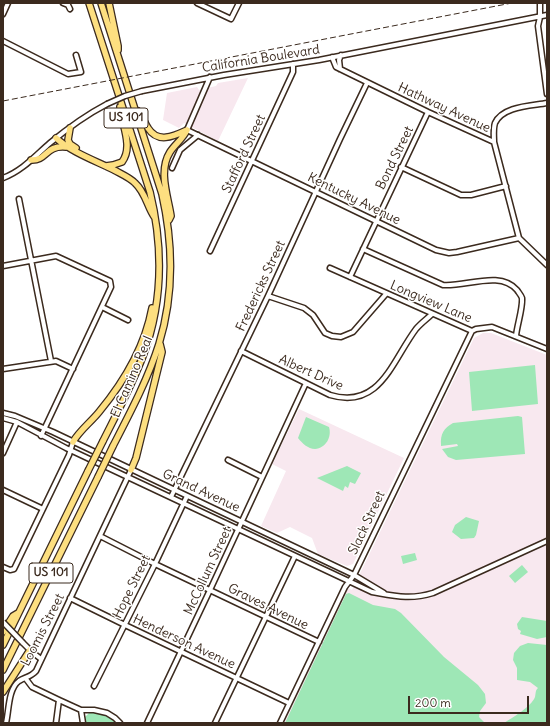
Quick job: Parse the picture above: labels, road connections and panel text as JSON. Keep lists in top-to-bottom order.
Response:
{
  "streets": {
    "highway": ["US 101", "El Camino Real"],
    "street": [
      "California Boulevard",
      "Hathway Avenue",
      "Stafford Street",
      "Bond Street",
      "Kentucky Avenue",
      "Fredericks Street",
      "Longview Lane",
      "Albert Drive",
      "Grand Avenue",
      "Slack Street",
      "McCollum Street",
      "Hope Street",
      "Graves Avenue",
      "Loomis Street",
      "Henderson Avenue"
    ]
  },
  "crossings": [
    ["California Boulevard", "Hathway Avenue"],
    ["California Boulevard", "Stafford Street"],
    ["Hathway Avenue", "Bond Street"],
    ["Hathway Avenue", "Kentucky Avenue"],
    ["Hathway Avenue", "Fredericks Street"],
    ["Stafford Street", "Kentucky Avenue"],
    ["Bond Street", "Kentucky Avenue"],
    ["Bond Street", "Longview Lane"],
    ["Kentucky Avenue", "Fredericks Street"],
    ["Fredericks Street", "Albert Drive"],
    ["Fredericks Street", "Grand Avenue"],
    ["Longview Lane", "Albert Drive"],
    ["Longview Lane", "Slack Street"],
    ["Albert Drive", "McCollum Street"],
    ["Grand Avenue", "Slack Street"],
    ["Grand Avenue", "McCollum Street"],
    ["Grand Avenue", "Hope Street"],
    ["Grand Avenue", "Loomis Street"],
    ["Slack Street", "Graves Avenue"],
    ["Slack Street", "Henderson Avenue"],
    ["McCollum Street", "Graves Avenue"],
    ["McCollum Street", "Henderson Avenue"],
    ["Hope Street", "Graves Avenue"],
    ["Hope Street", "Henderson Avenue"],
    ["Graves Avenue", "Loomis Street"],
    ["Loomis Street", "Henderson Avenue"]
  ],
  "scale_bar": "200 m"
}
